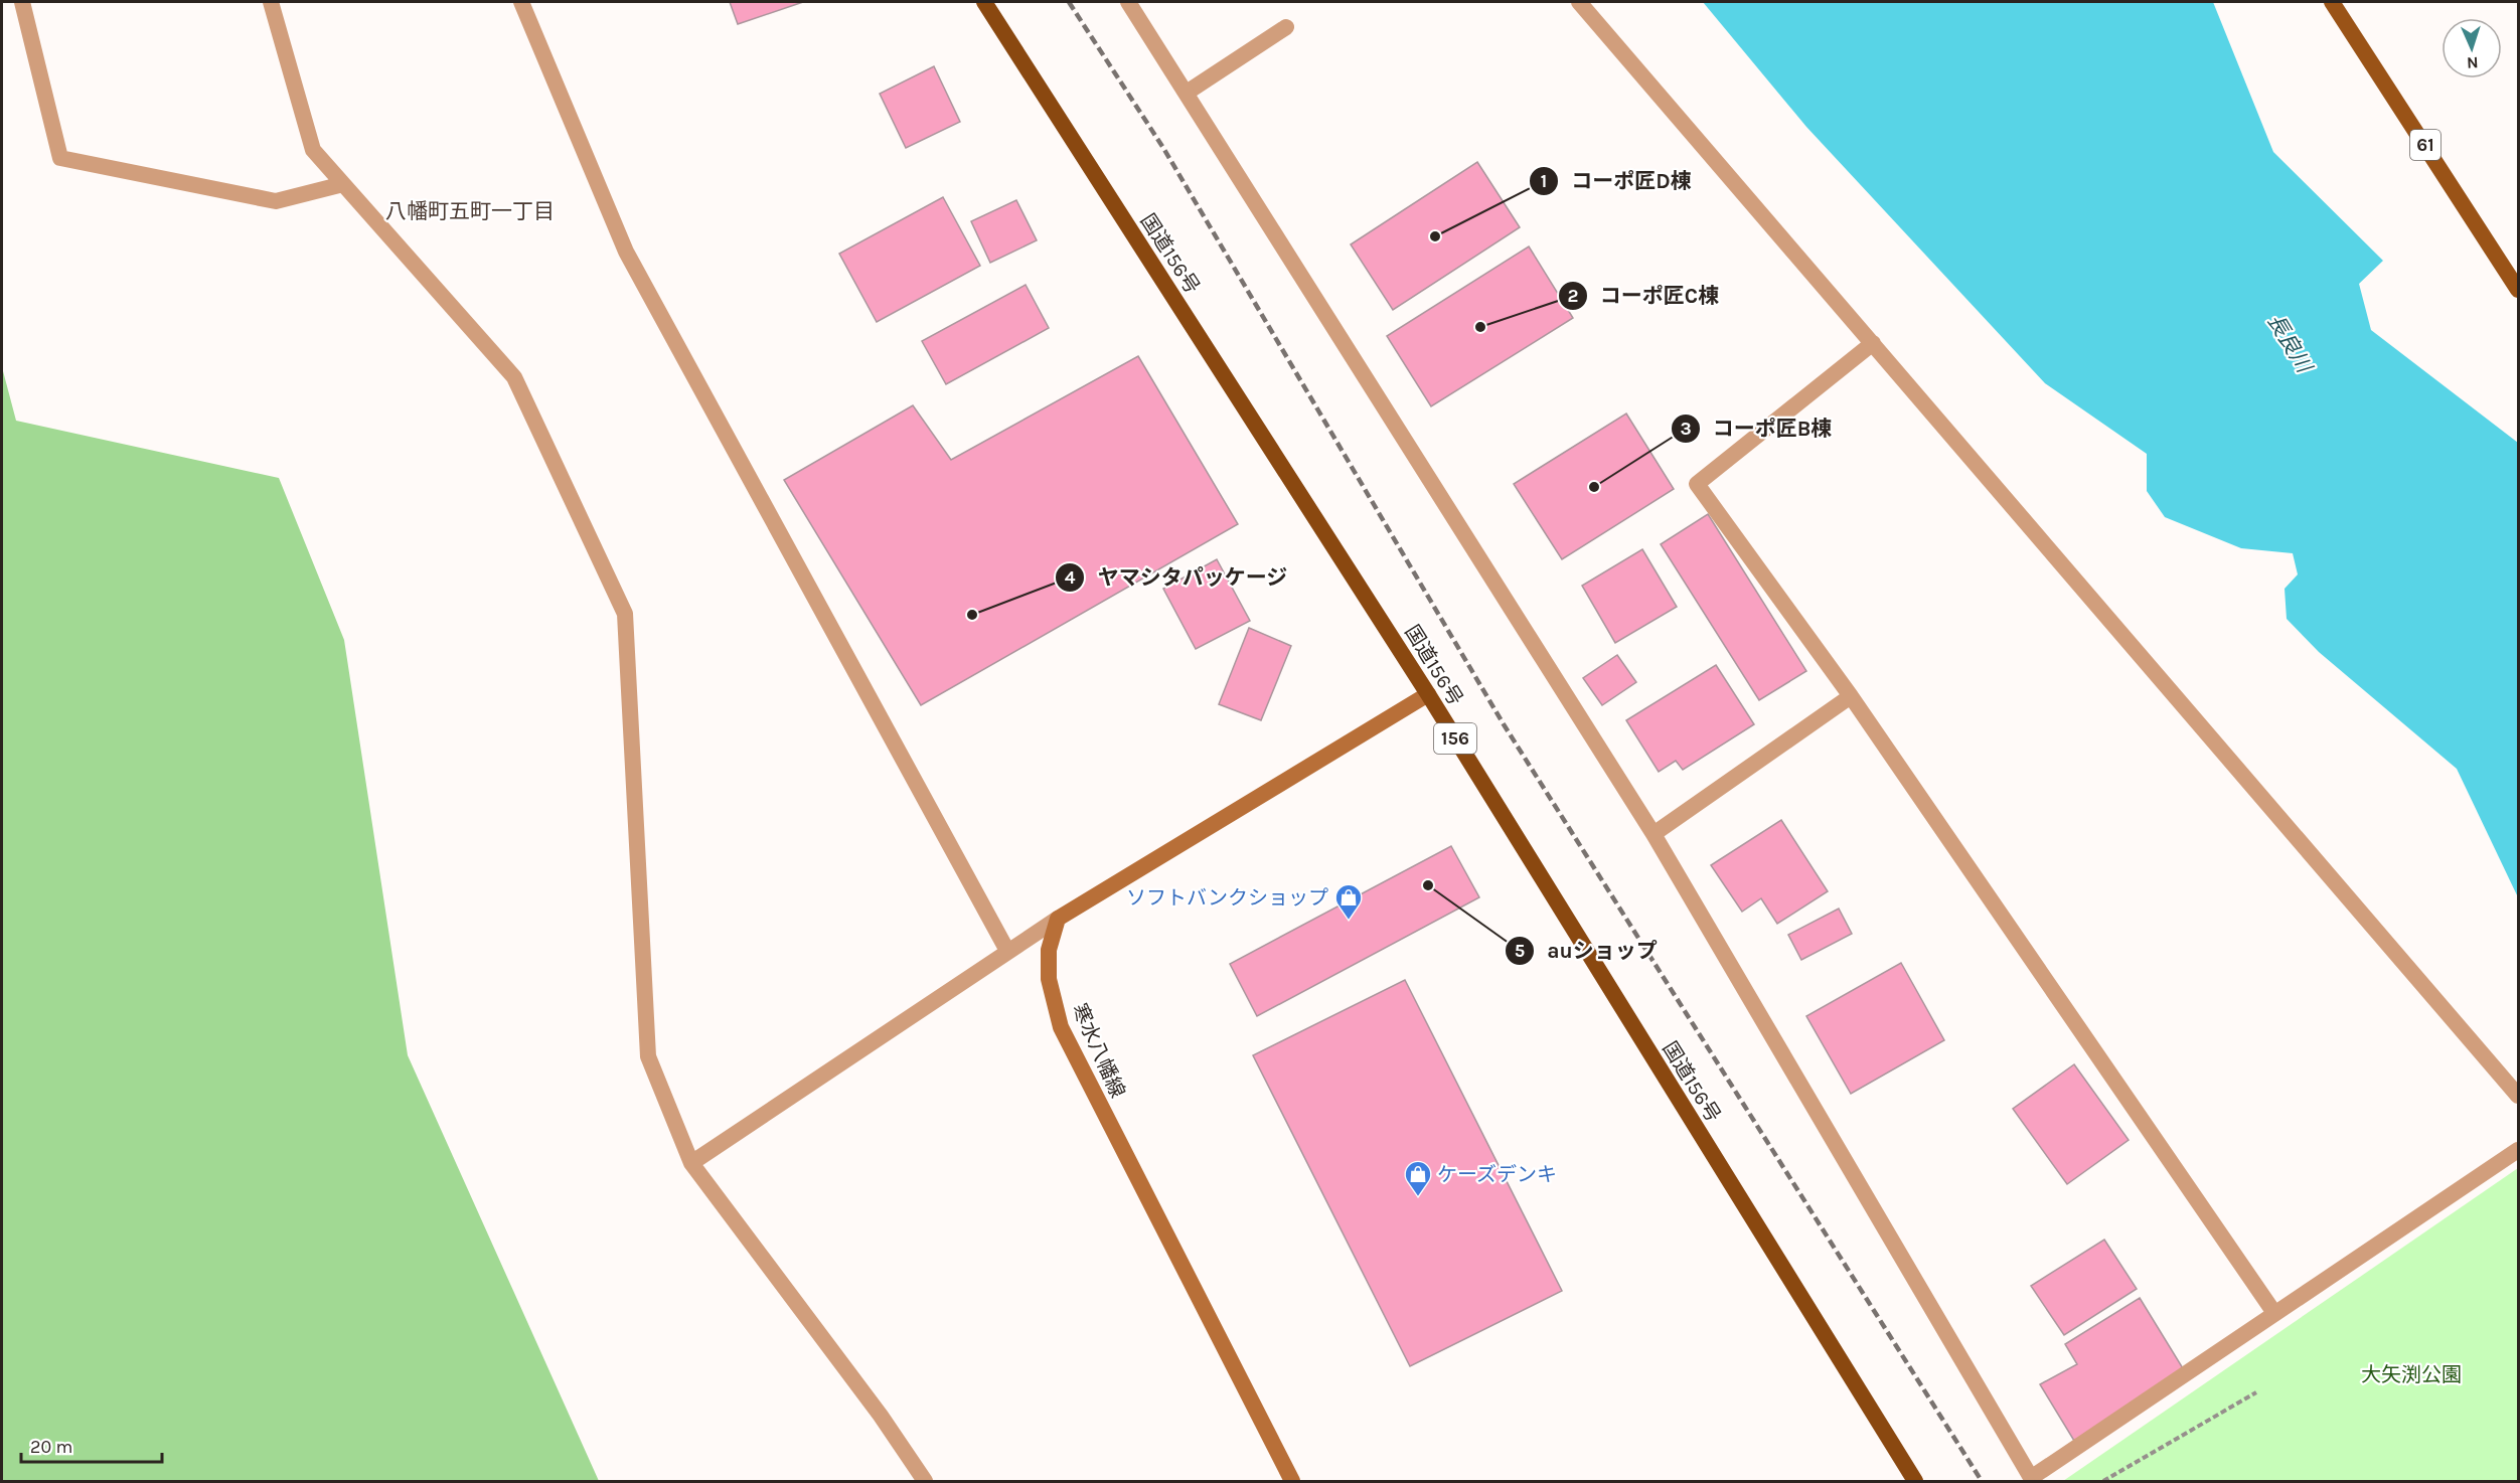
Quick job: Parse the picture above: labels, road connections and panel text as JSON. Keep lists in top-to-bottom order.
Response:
{
  "streets": {
    "highway": ["国道156号", "156"],
    "main road": ["61", "寒水八幡線"]
  },
  "districts": ["八幡町五町一丁目"],
  "water": ["長良川"],
  "parks": ["大矢渕公園"],
  "places": {
    "other": [
      "コーポ匠D棟",
      "コーポ匠C棟",
      "コーポ匠B棟",
      "ヤマシタパッケージ",
      "auショップ"
    ],
    "shop": ["ソフトバンクショップ", "ケーズデンキ"]
  },
  "scale_bar": "20 m",
  "north": "bottom"
}
